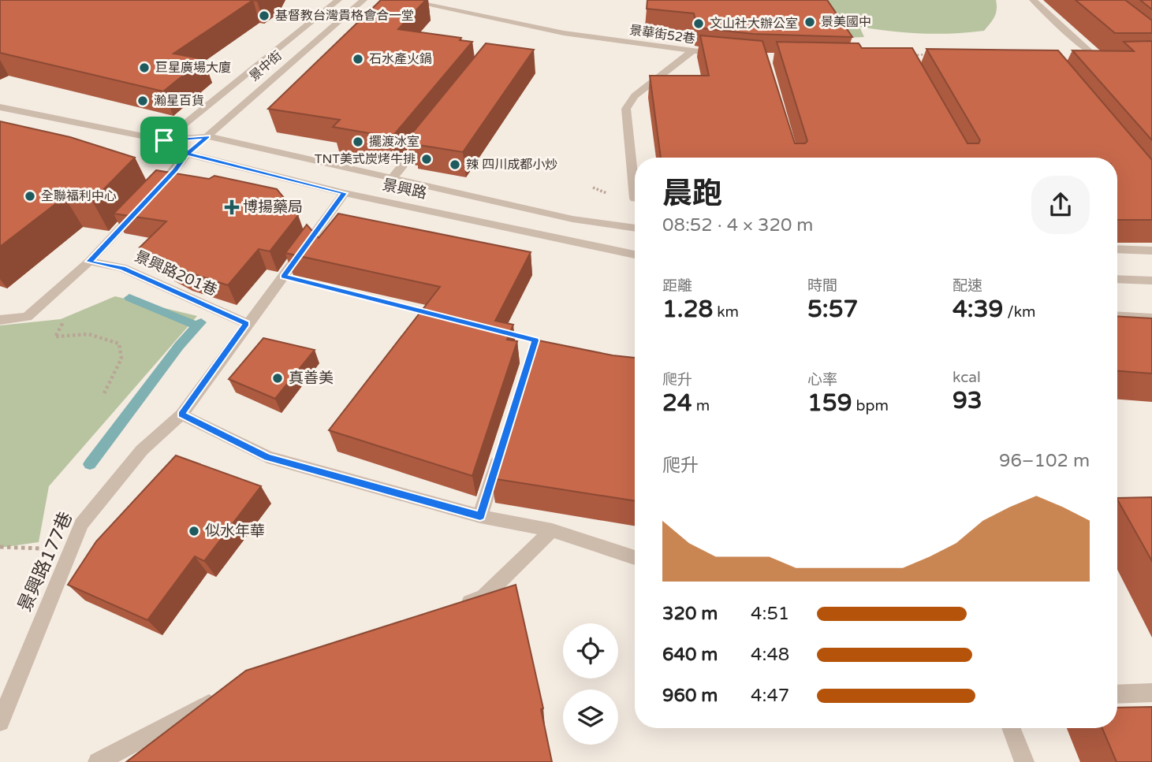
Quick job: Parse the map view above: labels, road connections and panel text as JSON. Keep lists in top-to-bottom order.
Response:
{
  "streets": {
    "street": [
      "景華街52巷",
      "景中街",
      "景興路",
      "景興路201巷",
      "景興路177巷"
    ]
  },
  "crossings": [
    ["景中街", "景興路"],
    ["景興路", "景興路177巷"],
    ["景興路201巷", "景興路177巷"]
  ],
  "places": {
    "other": [
      "基督教台灣貴格會合一堂",
      "景美國中",
      "文山社大辦公室",
      "石水產火鍋",
      "巨星廣場大廈",
      "瀚星百貨",
      "擺渡冰室",
      "TNT美式炭烤牛排",
      "辣 四川成都小炒",
      "全聯福利中心",
      "真善美",
      "似水年華"
    ],
    "health": ["博揚藥局"]
  },
  "page": {
    "heading": ["晨跑", "08:52 · 4 × 320 m"],
    "stats": [
      ["距離", "1.28 km"],
      ["時間", "5:57"],
      ["配速", "4:39 /km"],
      ["爬升", "24 m"],
      ["心率", "159 bpm"],
      ["kcal", "93"]
    ],
    "chart": ["爬升", "96–102 m"],
    "list": [
      {
        "name": "320 m",
        "note": "4:51"
      },
      {
        "name": "640 m",
        "note": "4:48"
      },
      {
        "name": "960 m",
        "note": "4:47"
      }
    ]
  }
}
